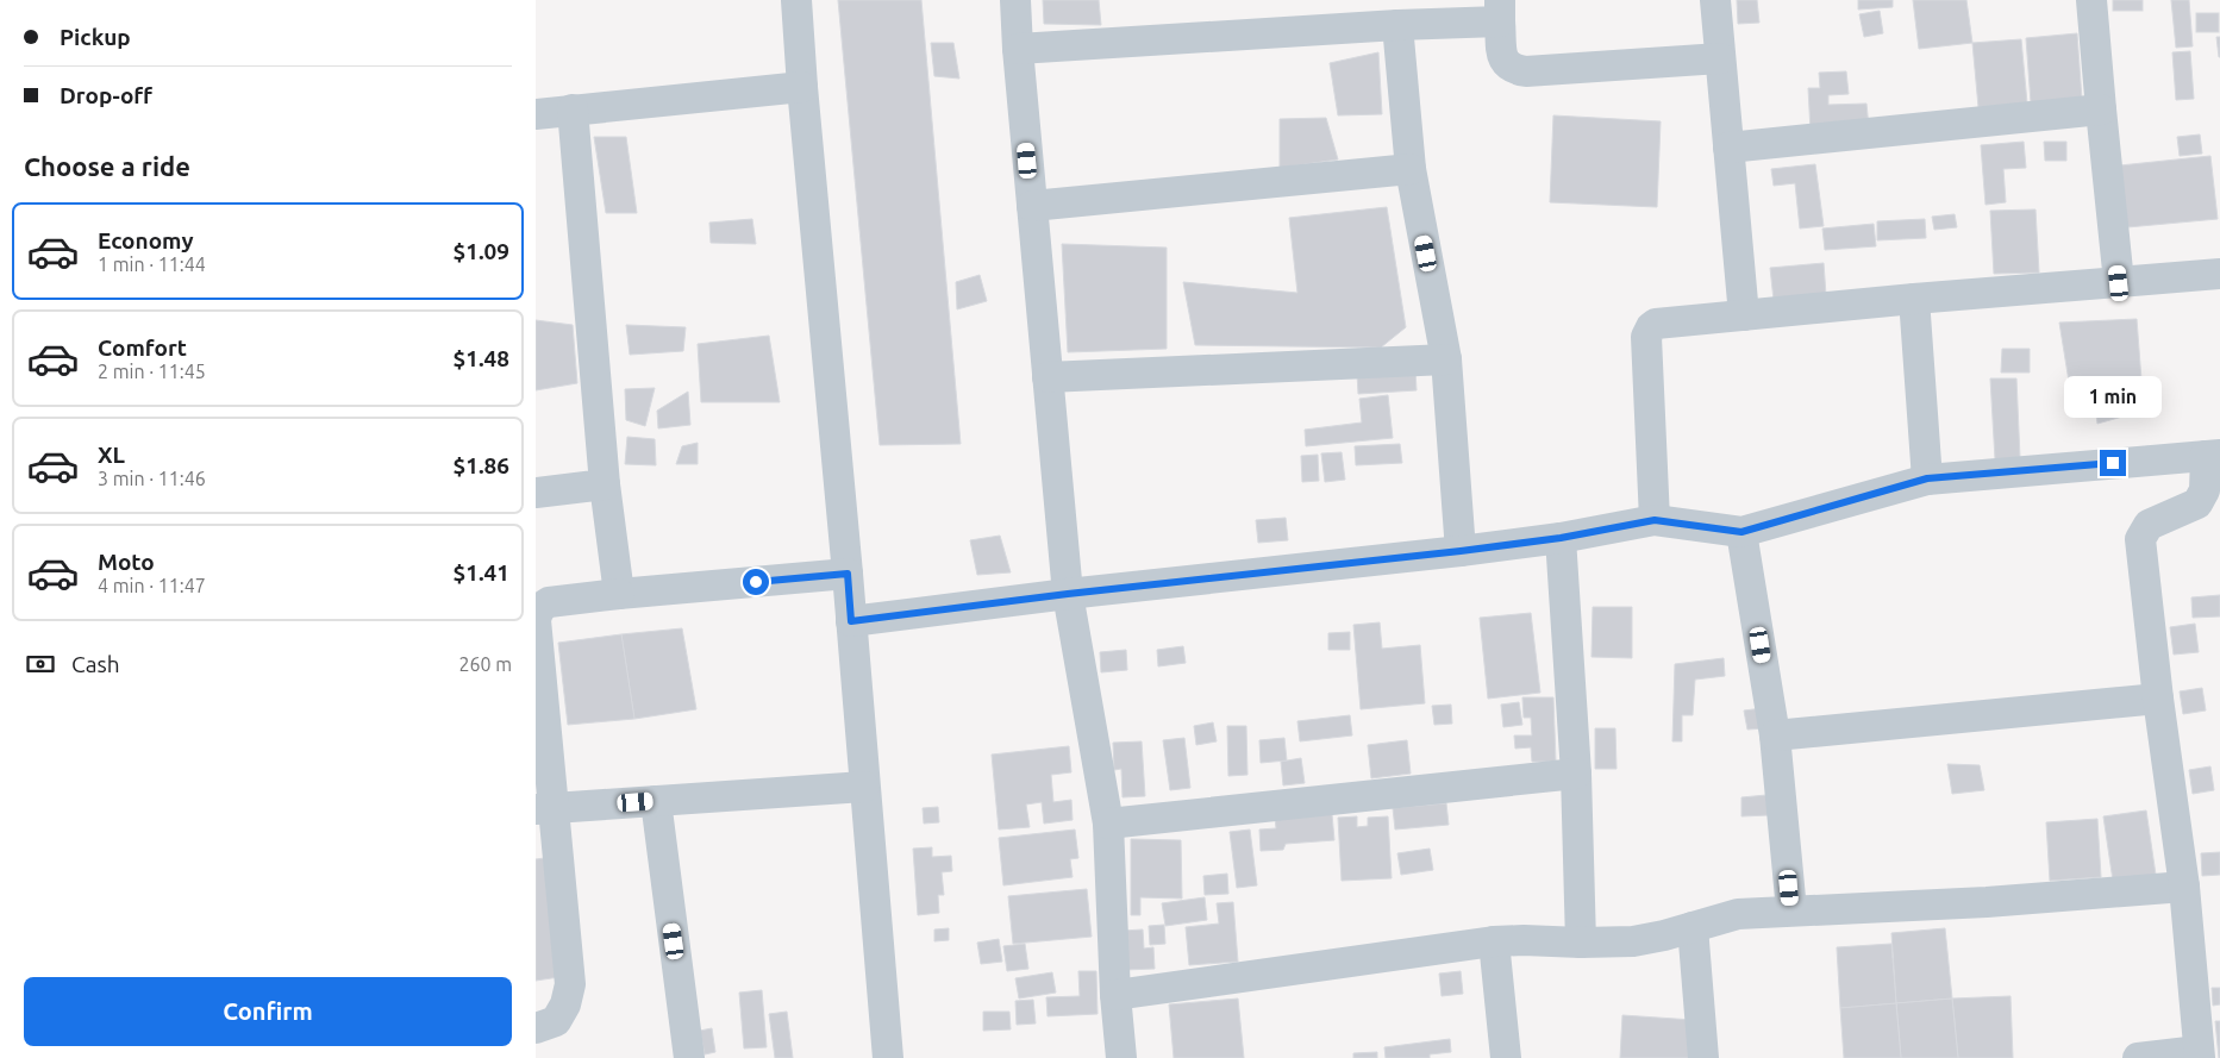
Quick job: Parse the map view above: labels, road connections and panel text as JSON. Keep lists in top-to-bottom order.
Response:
{
  "page": {
    "banner": ["Pickup", "Drop-off"],
    "heading": "Choose a ride",
    "list": [
      {
        "name": "Economy",
        "note": "1 min · 11:44",
        "value": "$1.09"
      },
      {
        "name": "Comfort",
        "note": "2 min · 11:45",
        "value": "$1.48"
      },
      {
        "name": "XL",
        "note": "3 min · 11:46",
        "value": "$1.86"
      },
      {
        "name": "Moto",
        "note": "4 min · 11:47",
        "value": "$1.41"
      }
    ],
    "bubble": "1 min",
    "pay": ["Cash", "260 m"],
    "buttons": "Confirm"
  }
}
